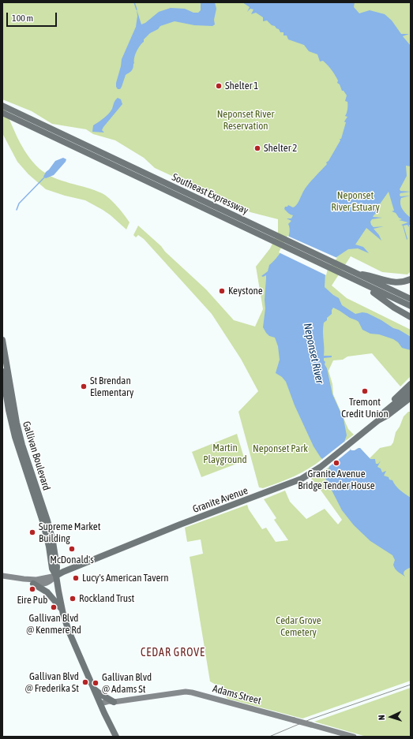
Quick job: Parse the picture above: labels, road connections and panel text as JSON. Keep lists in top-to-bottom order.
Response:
{
  "streets": {
    "highway": ["Southeast Expressway", "Gallivan Boulevard", "Granite Avenue"],
    "main road": ["Adams Street"]
  },
  "crossings": [
    ["Gallivan Boulevard", "Granite Avenue"],
    ["Gallivan Boulevard", "Adams Street"]
  ],
  "districts": ["CEDAR GROVE"],
  "water": ["Neponset River"],
  "parks": [
    "Neponset River Reservation",
    "Neponset River Estuary",
    "Martin Playground",
    "Neponset Park",
    "Cedar Grove Cemetery"
  ],
  "places": [
    "Shelter 1",
    "Shelter 2",
    "Keystone",
    "St Brendan Elementary",
    "Tremont Credit Union",
    "Granite Avenue Bridge Tender House",
    "Supreme Market Building",
    "McDonald's",
    "Lucy's American Tavern",
    "Eire Pub",
    "Rockland Trust",
    "Gallivan Blvd @ Kenmere Rd",
    "Gallivan Blvd @ Frederika St",
    "Gallivan Blvd @ Adams St"
  ],
  "scale_bar": "100 m",
  "north": "left"
}
